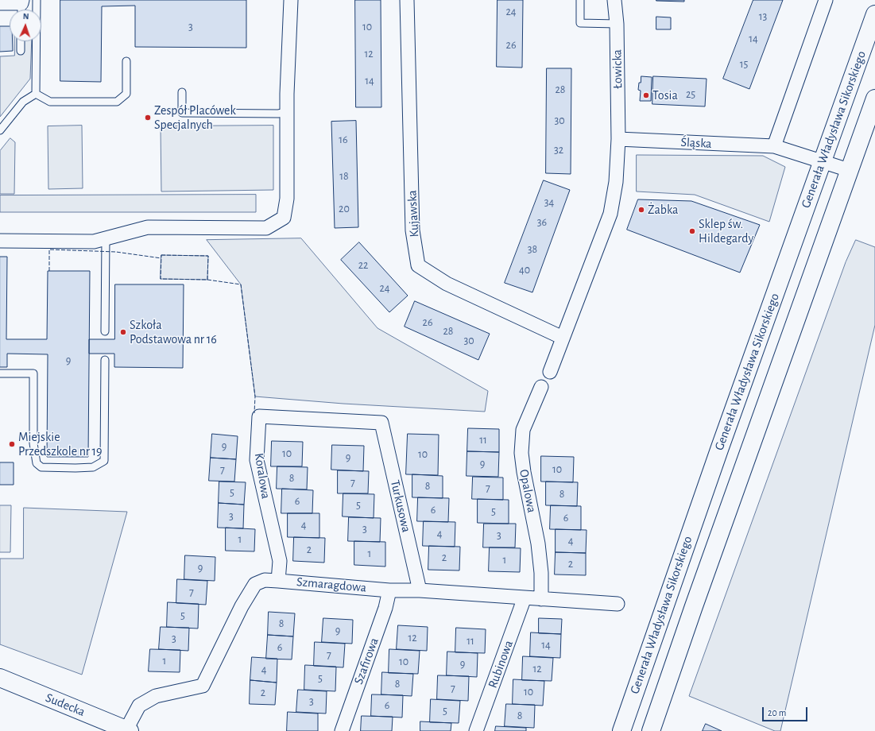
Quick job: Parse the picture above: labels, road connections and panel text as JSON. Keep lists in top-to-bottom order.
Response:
{
  "streets": {
    "street": [
      "Łowicka",
      "Generała Władysława Sikorskiego",
      "Śląska",
      "Kujawska",
      "Koralowa",
      "Opalowa",
      "Turkusowa",
      "Szmaragdowa",
      "Szafirowa",
      "Rubinowa",
      "Sudecka"
    ]
  },
  "crossings": [
    ["Łowicka", "Śląska"],
    ["Łowicka", "Kujawska"],
    ["Generała Władysława Sikorskiego", "Śląska"],
    ["Koralowa", "Turkusowa"],
    ["Koralowa", "Szmaragdowa"],
    ["Opalowa", "Szmaragdowa"],
    ["Turkusowa", "Szmaragdowa"],
    ["Szmaragdowa", "Szafirowa"],
    ["Szmaragdowa", "Rubinowa"],
    ["Szmaragdowa", "Sudecka"]
  ],
  "places": [
    "Tosia",
    "Zespół Placówek Specjalnych",
    "Żabka",
    "Sklep św. Hildegardy",
    "Szkoła Podstawowa nr 16",
    "Miejskie Przedszkole nr 19"
  ],
  "house_numbers": [
    "24",
    "13",
    "3",
    "10",
    "14",
    "26",
    "12",
    "15",
    "14",
    "28",
    "25",
    "30",
    "16",
    "32",
    "18",
    "34",
    "20",
    "36",
    "38",
    "22",
    "40",
    "24",
    "26",
    "28",
    "30",
    "9",
    "11",
    "9",
    "10",
    "10",
    "9",
    "9",
    "7",
    "10",
    "8",
    "7",
    "8",
    "7",
    "5",
    "8",
    "6",
    "5",
    "6",
    "5",
    "3",
    "6",
    "4",
    "3",
    "4",
    "3",
    "1",
    "4",
    "2",
    "1",
    "2",
    "1",
    "2",
    "9",
    "7",
    "5",
    "8",
    "9",
    "12",
    "3",
    "11",
    "14",
    "6",
    "7",
    "1",
    "10",
    "9",
    "12",
    "4",
    "5",
    "8",
    "7",
    "10",
    "2",
    "3",
    "6",
    "5",
    "8"
  ],
  "scale_bar": "20 m",
  "north": "top"
}
